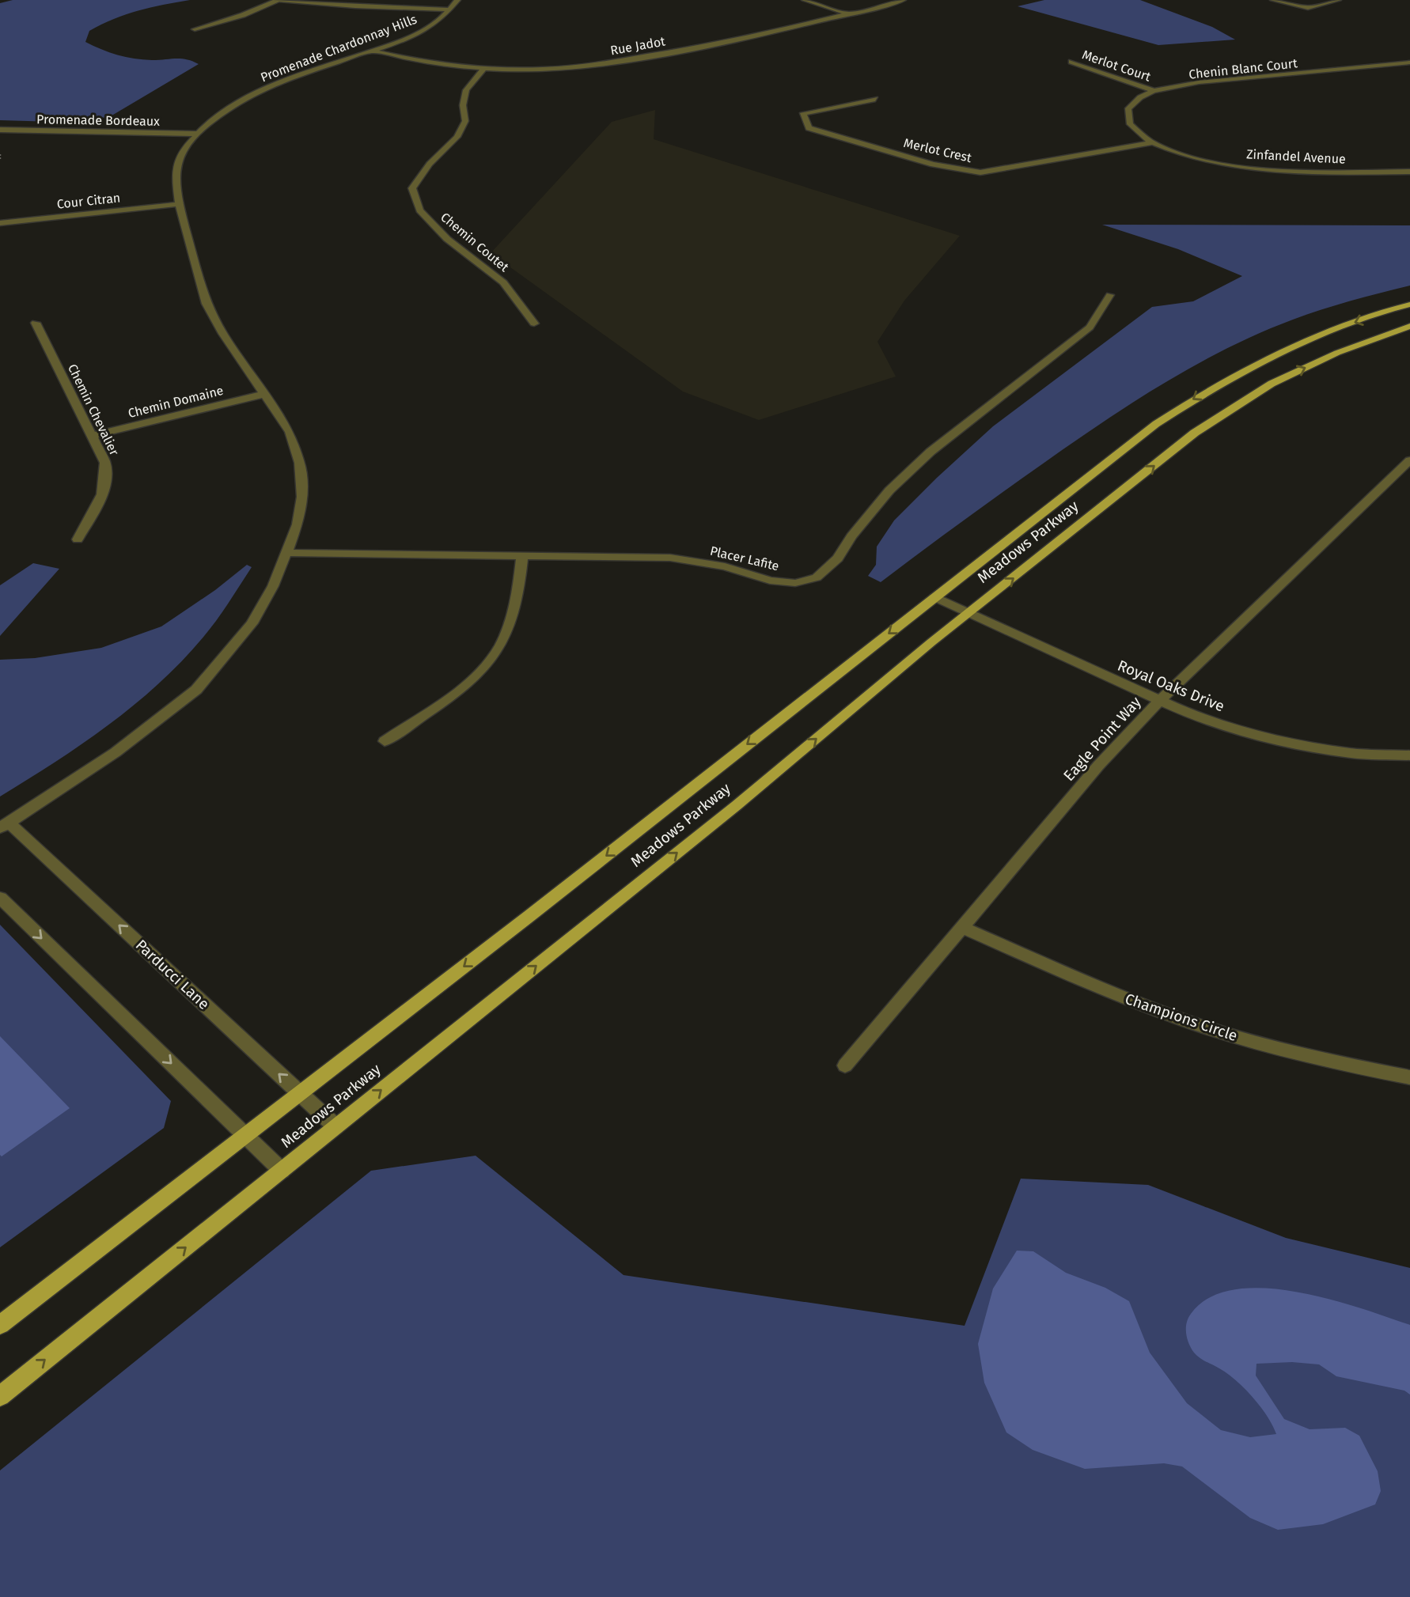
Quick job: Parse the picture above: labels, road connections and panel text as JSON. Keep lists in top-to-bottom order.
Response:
{
  "streets": {
    "main road": ["Meadows Parkway"],
    "street": [
      "Rue Jadot",
      "Promenade Chardonnay Hills",
      "Merlot Court",
      "Chenin Blanc Court",
      "Promenade Bordeaux",
      "Merlot Crest",
      "Zinfandel Avenue",
      "Cour Citran",
      "Chemin Coutet",
      "Chemin Domaine",
      "Chemin Chevalier",
      "Placer Lafite",
      "Royal Oaks Drive",
      "Eagle Point Way",
      "Parducci Lane",
      "Champions Circle"
    ]
  },
  "crossings": [
    ["Rue Jadot", "Promenade Chardonnay Hills"],
    ["Rue Jadot", "Chemin Coutet"],
    ["Promenade Chardonnay Hills", "Promenade Bordeaux"],
    ["Promenade Chardonnay Hills", "Cour Citran"],
    ["Promenade Chardonnay Hills", "Chemin Domaine"],
    ["Promenade Chardonnay Hills", "Placer Lafite"],
    ["Promenade Chardonnay Hills", "Parducci Lane"],
    ["Merlot Court", "Chenin Blanc Court"],
    ["Chenin Blanc Court", "Merlot Crest"],
    ["Chenin Blanc Court", "Zinfandel Avenue"],
    ["Merlot Crest", "Zinfandel Avenue"],
    ["Chemin Domaine", "Chemin Chevalier"],
    ["Meadows Parkway", "Royal Oaks Drive"],
    ["Meadows Parkway", "Parducci Lane"],
    ["Royal Oaks Drive", "Eagle Point Way"],
    ["Eagle Point Way", "Champions Circle"]
  ]
}
